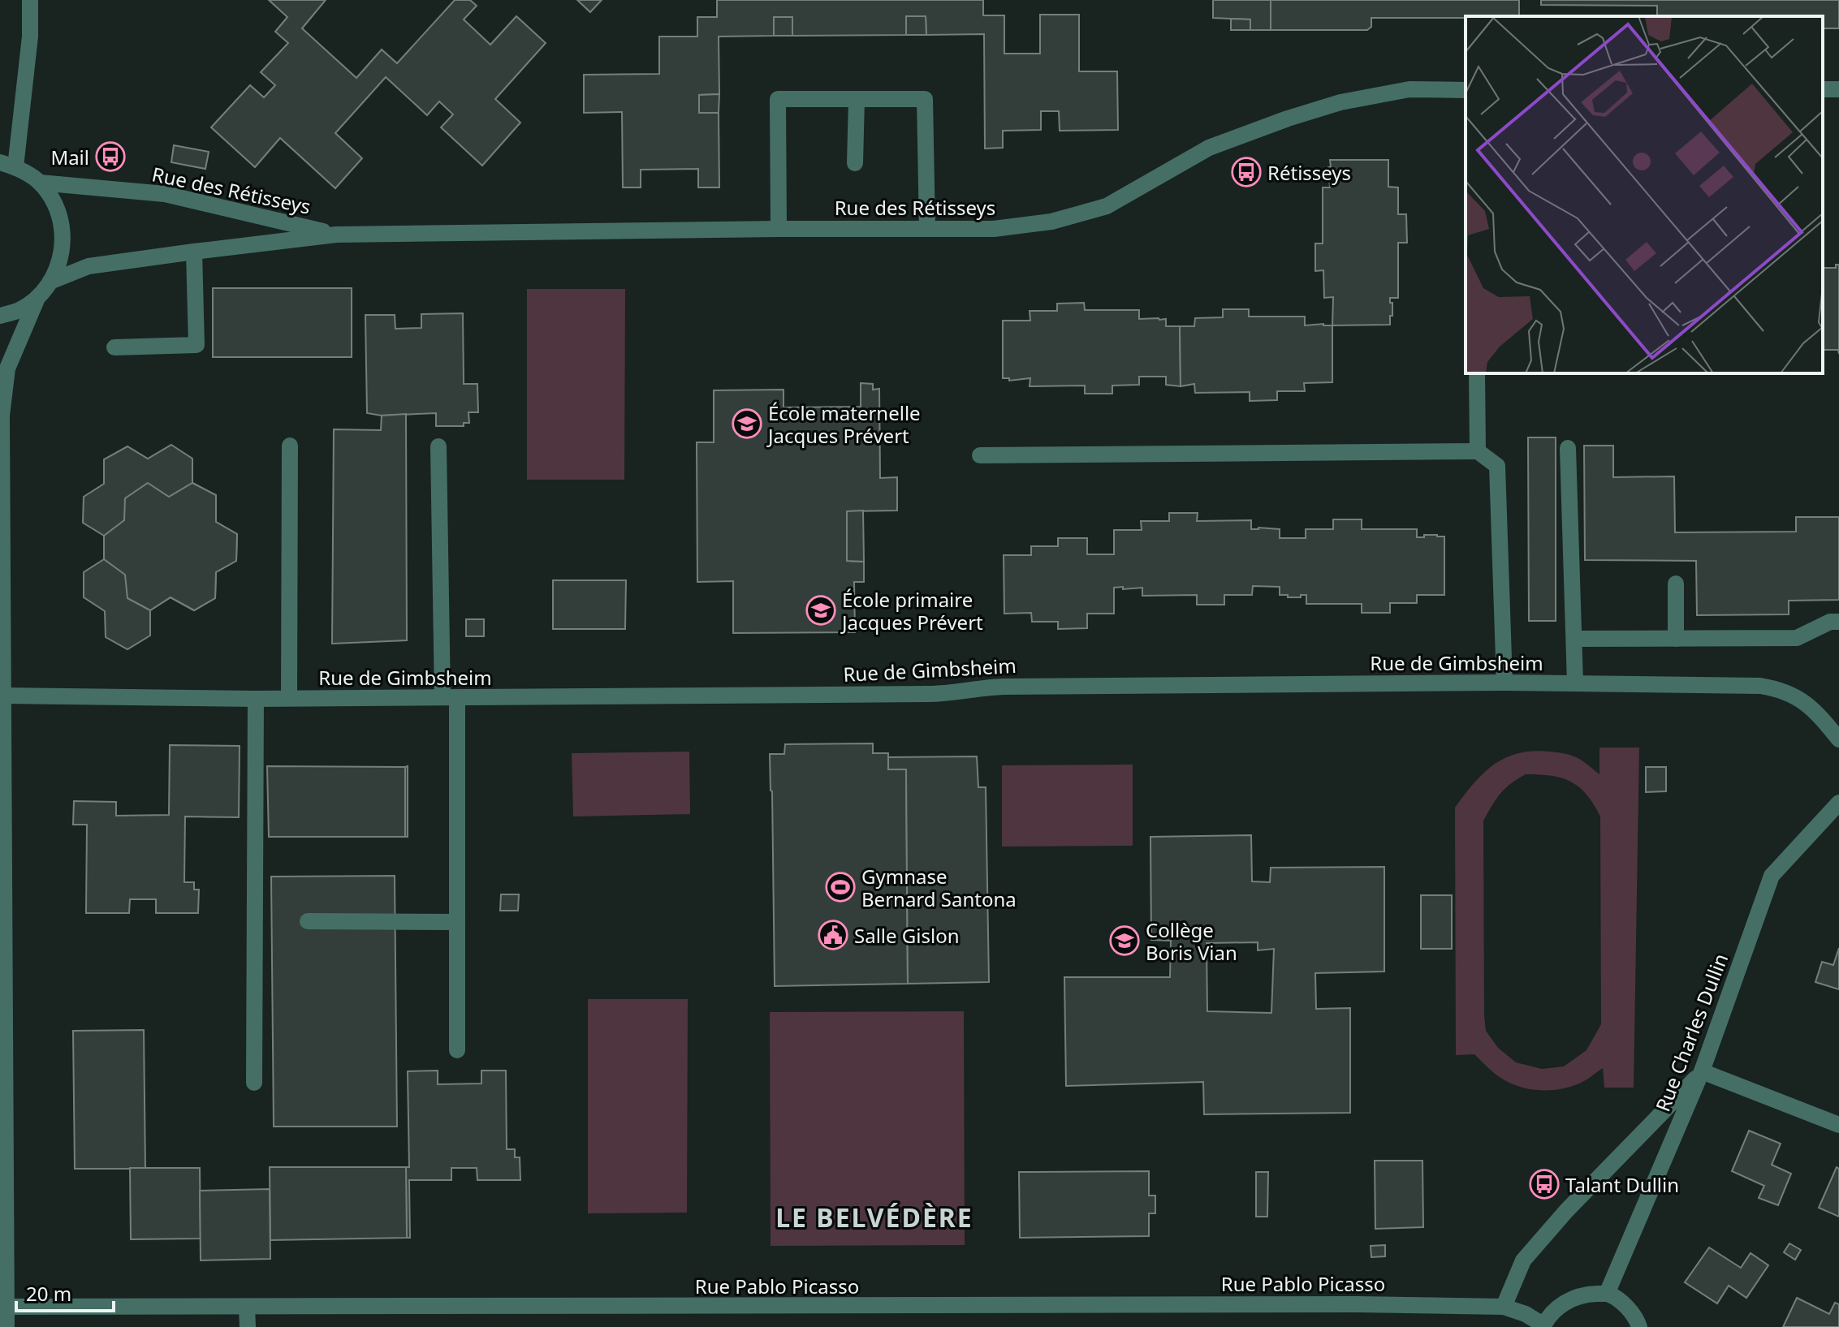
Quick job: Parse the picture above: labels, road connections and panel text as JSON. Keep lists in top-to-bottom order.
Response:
{
  "streets": {
    "street": [
      "Rue des Rétisseys",
      "Rue de Gimbsheim",
      "Rue Charles Dullin",
      "Rue Pablo Picasso"
    ]
  },
  "districts": ["LE BELVÉDÈRE"],
  "places": {
    "bus stop": ["Mail", "Rétisseys", "Talant Dullin"],
    "school or university": ["École maternelle Jacques Prévert", "École primaire Jacques Prévert", "Collège Boris Vian"],
    "sports": ["Gymnase Bernard Santona"],
    "public building": ["Salle Gislon"]
  },
  "scale_bar": "20 m"
}
